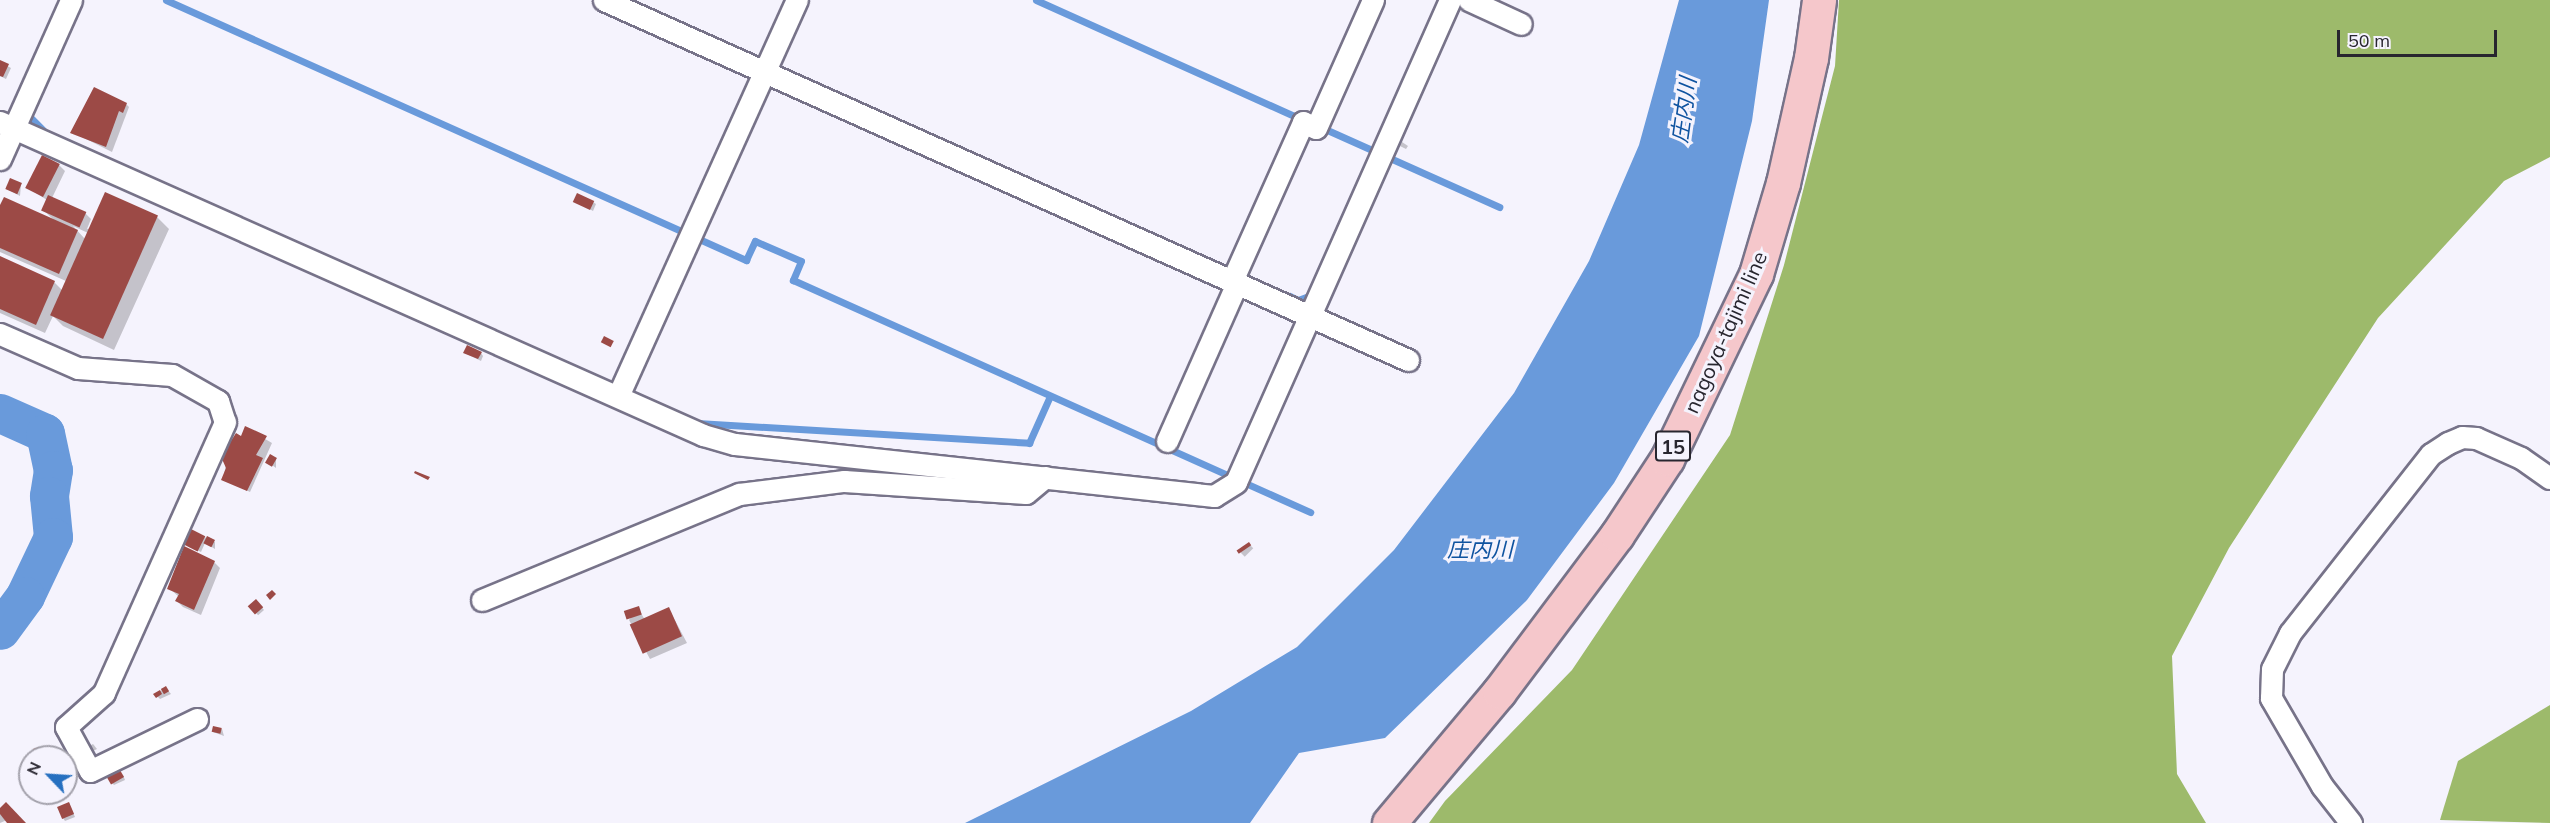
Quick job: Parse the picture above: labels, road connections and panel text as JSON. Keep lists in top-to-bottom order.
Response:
{
  "streets": {
    "main road": ["nagoya-tajimi line", "15"]
  },
  "water": ["庄内川"],
  "scale_bar": "50 m",
  "north": "top left"
}
